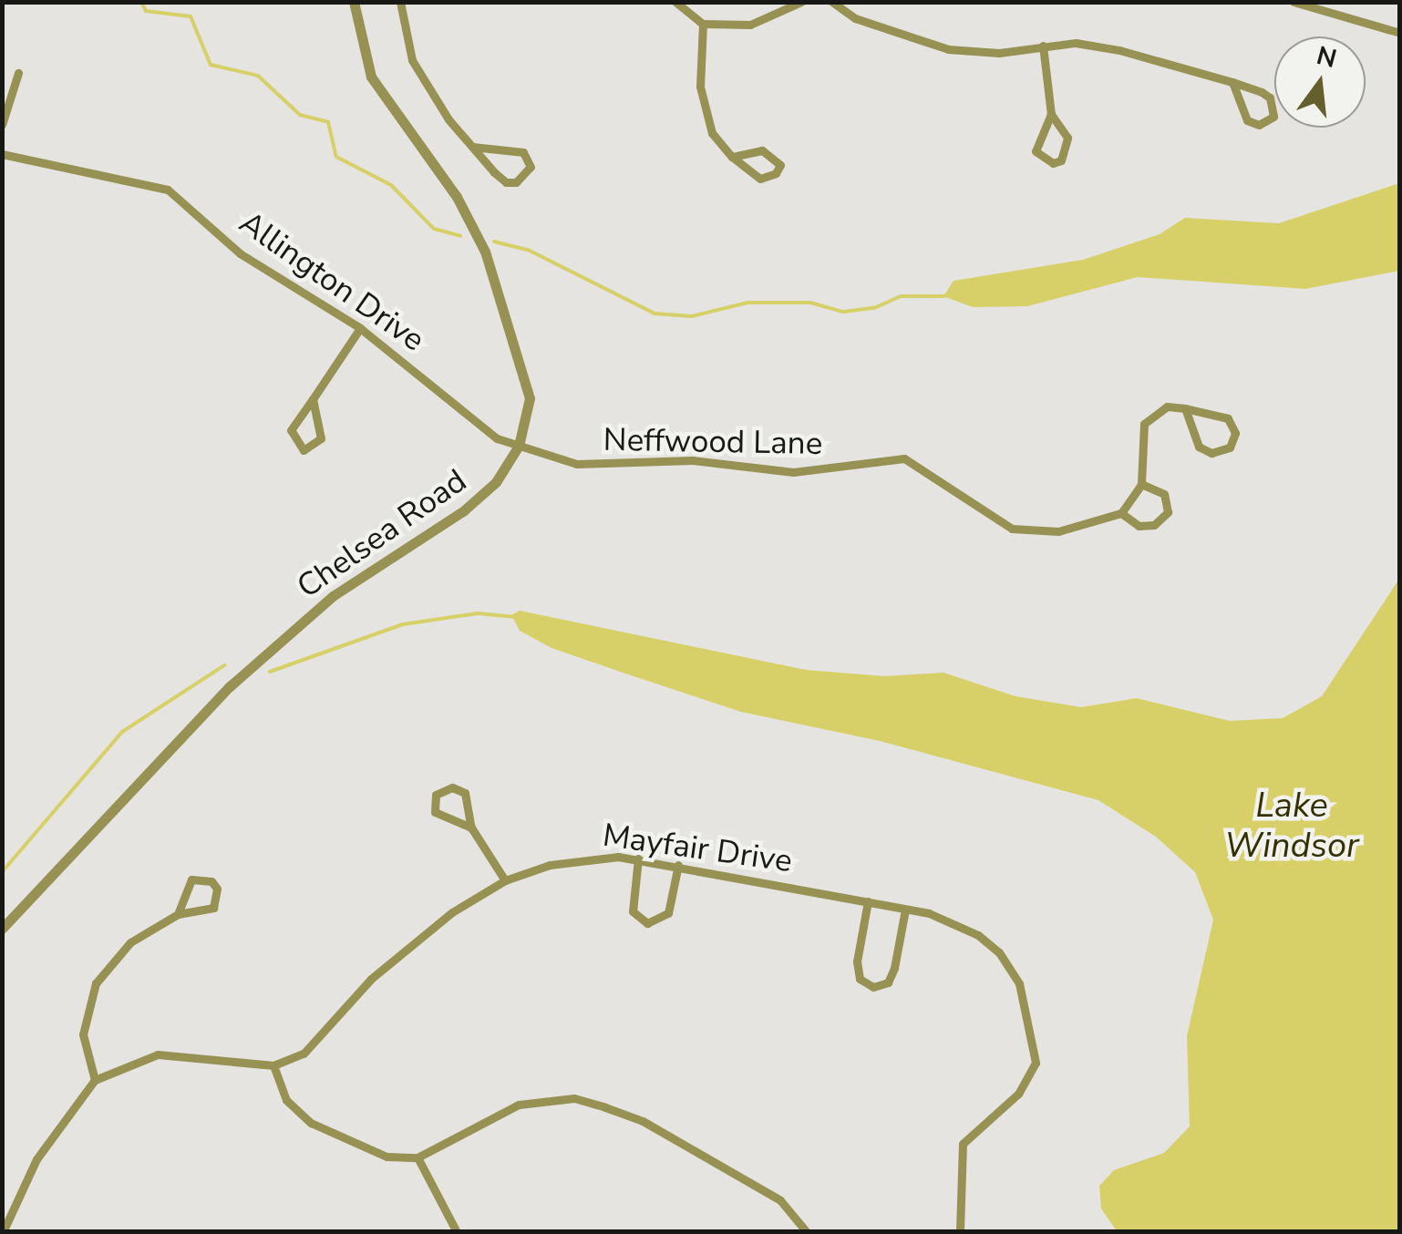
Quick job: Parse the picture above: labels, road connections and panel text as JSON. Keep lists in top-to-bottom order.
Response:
{
  "streets": {
    "street": [
      "Allington Drive",
      "Neffwood Lane",
      "Chelsea Road",
      "Mayfair Drive"
    ]
  },
  "crossings": [
    ["Allington Drive", "Neffwood Lane"],
    ["Allington Drive", "Chelsea Road"],
    ["Neffwood Lane", "Chelsea Road"]
  ],
  "water": ["Lake Windsor"],
  "north": "top"
}
